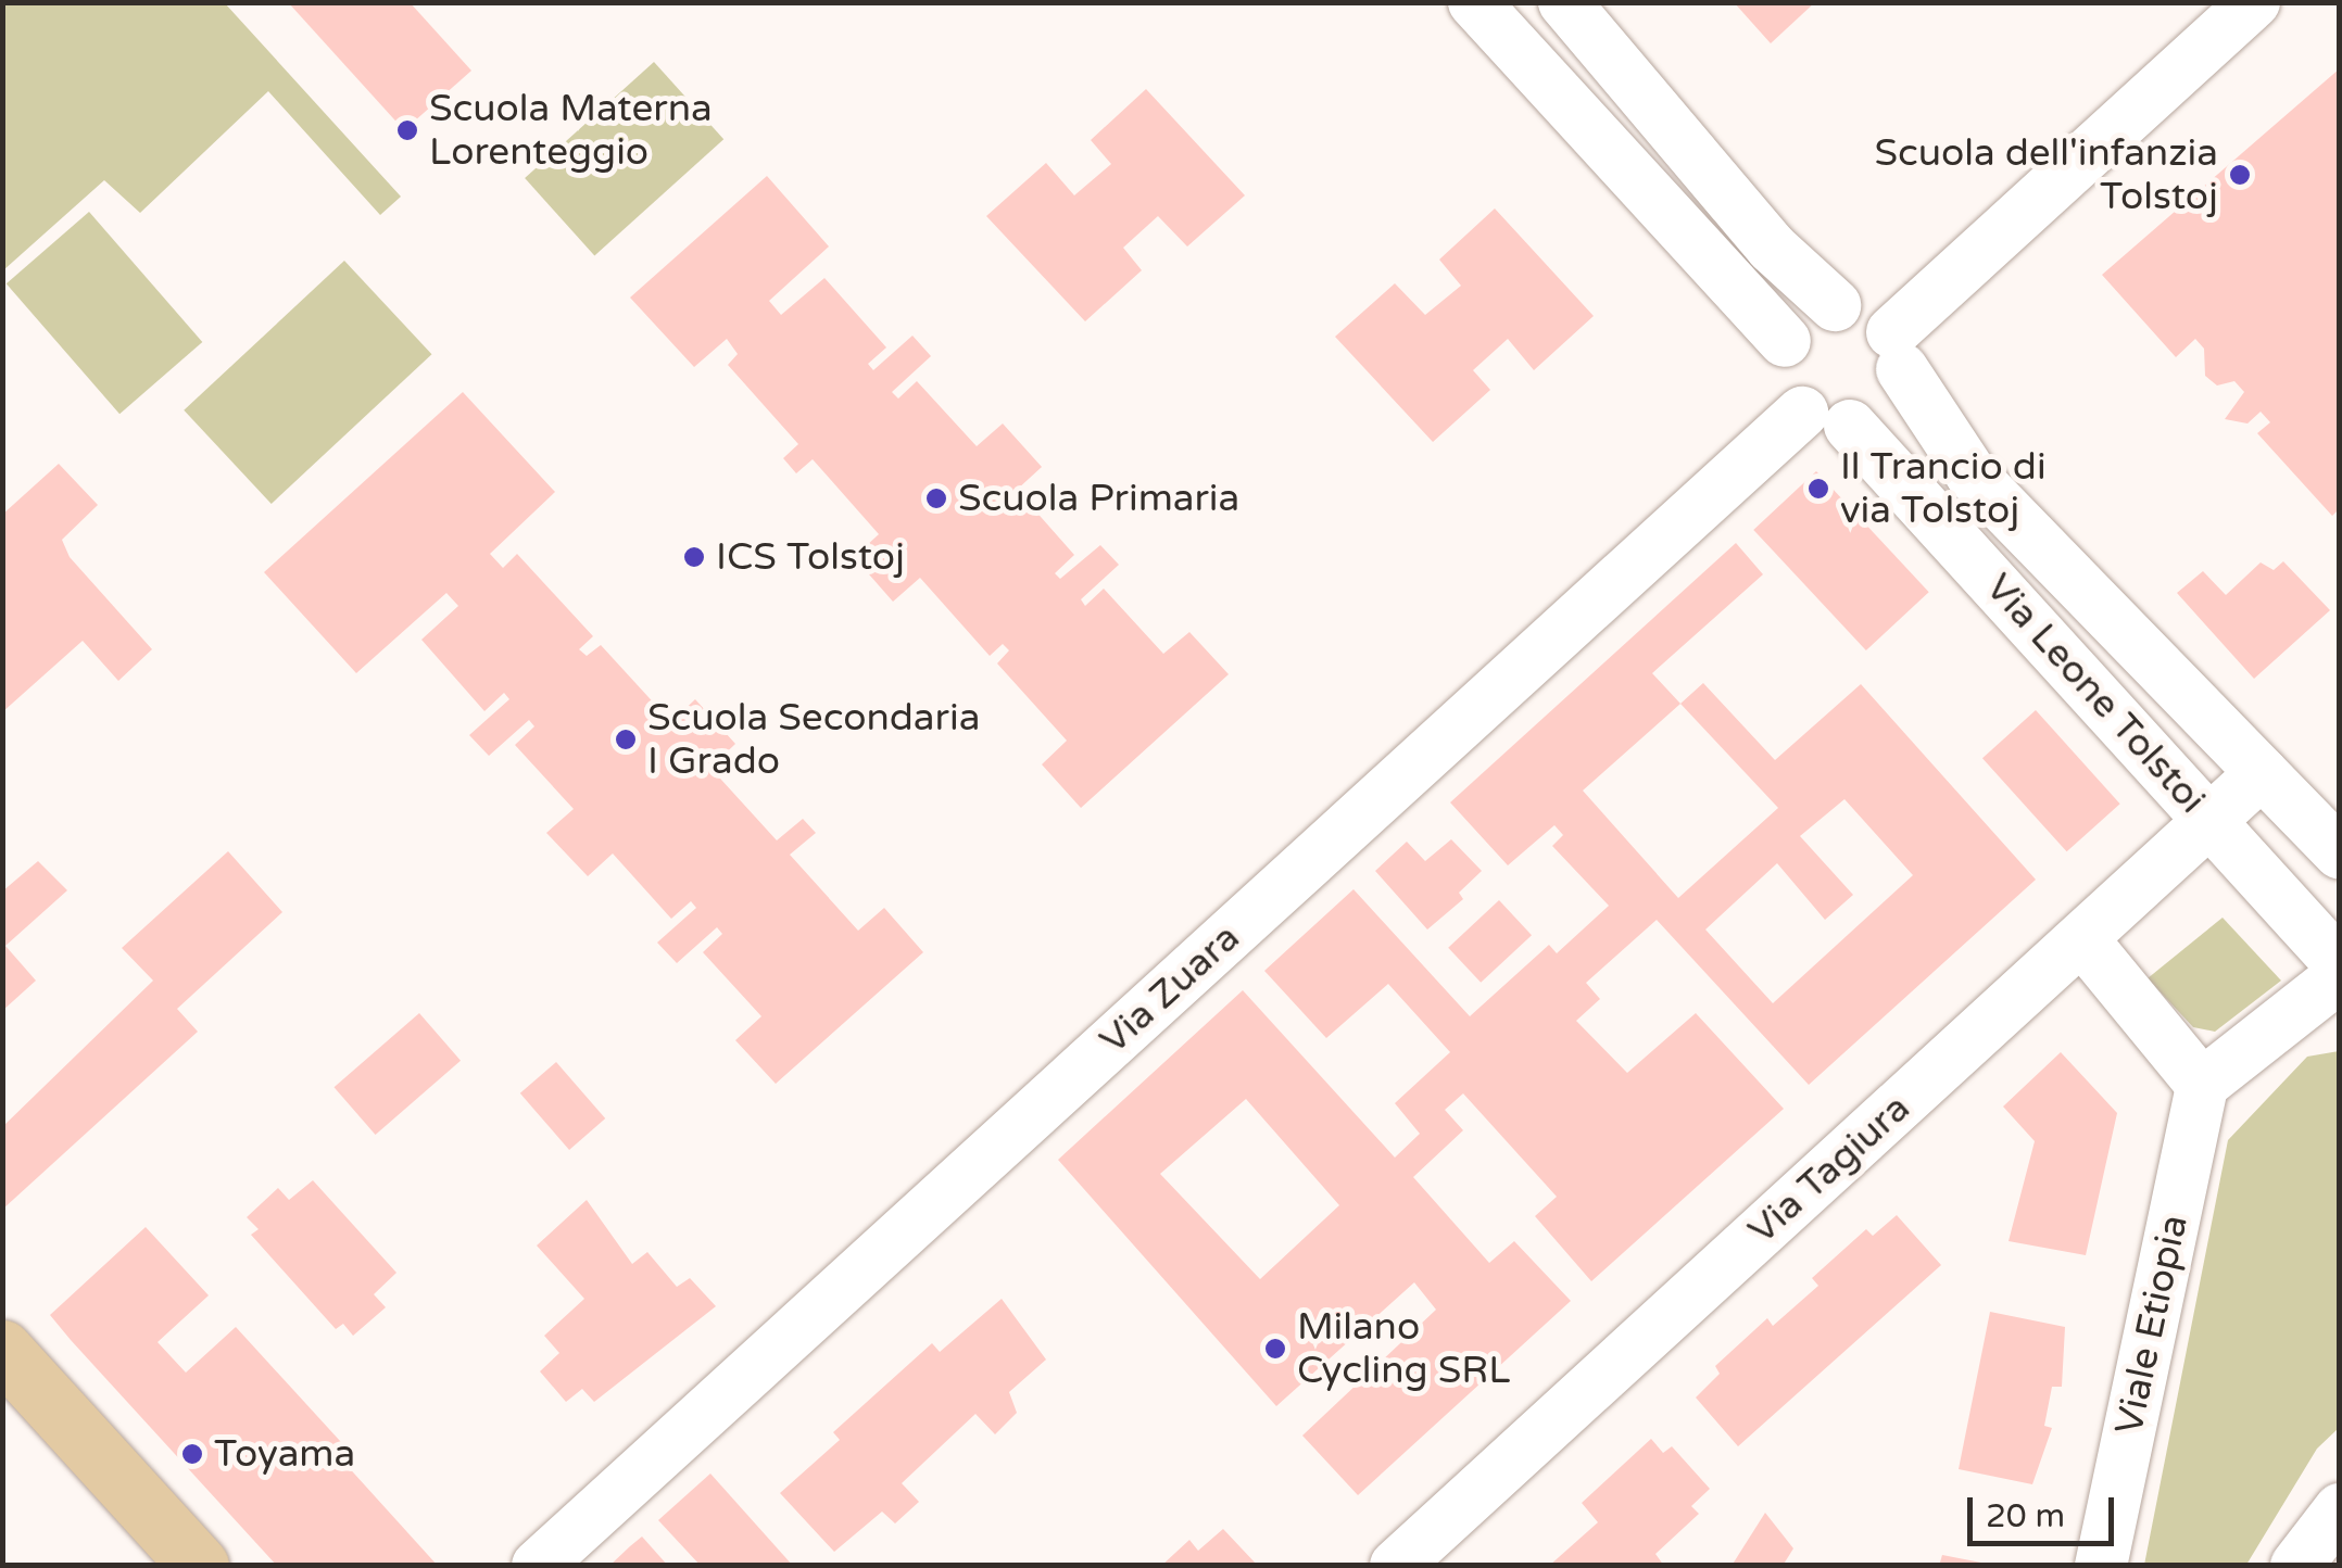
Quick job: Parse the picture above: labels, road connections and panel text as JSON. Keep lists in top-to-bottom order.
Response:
{
  "streets": {
    "street": [
      "Via Leone Tolstoi",
      "Via Zuara",
      "Via Tagiura",
      "Viale Etiopia"
    ]
  },
  "crossings": [
    ["Via Leone Tolstoi", "Via Zuara"],
    ["Via Leone Tolstoi", "Via Tagiura"]
  ],
  "places": [
    "Scuola Materna Lorenteggio",
    "Scuola dell'infanzia Tolstoj",
    "Il Trancio di via Tolstoj",
    "Scuola Primaria",
    "ICS Tolstoj",
    "Scuola Secondaria I Grado",
    "Milano Cycling SRL",
    "Toyama"
  ],
  "scale_bar": "20 m"
}
